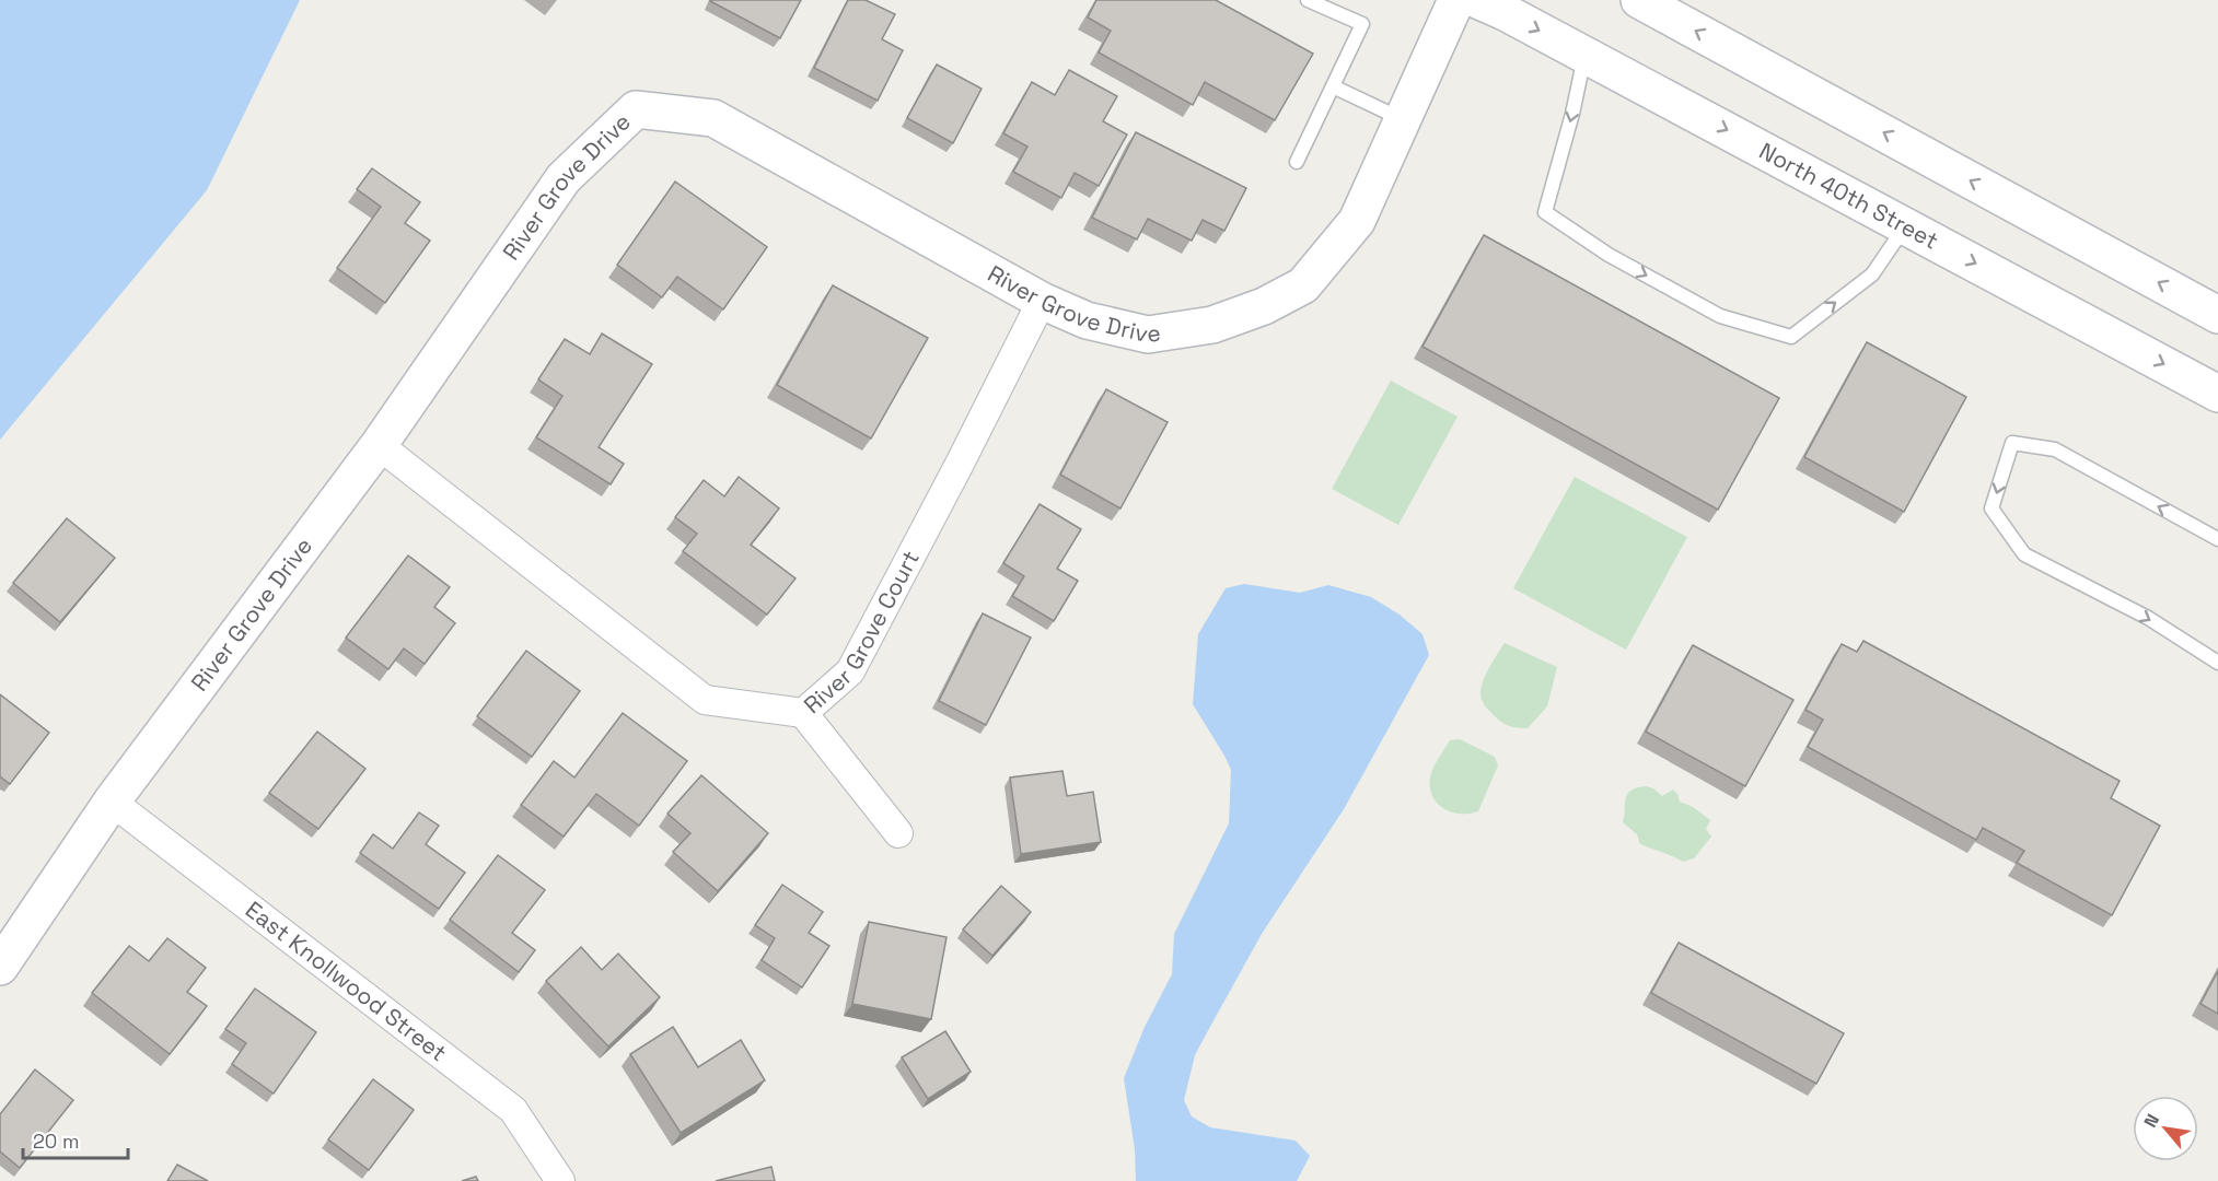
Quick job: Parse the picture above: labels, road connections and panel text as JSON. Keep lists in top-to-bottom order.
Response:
{
  "streets": {
    "street": [
      "River Grove Drive",
      "North 40th Street",
      "River Grove Court",
      "East Knollwood Street"
    ]
  },
  "crossings": [
    ["River Grove Drive", "River Grove Court"],
    ["River Grove Drive", "East Knollwood Street"]
  ],
  "scale_bar": "20 m",
  "north": "top left"
}
